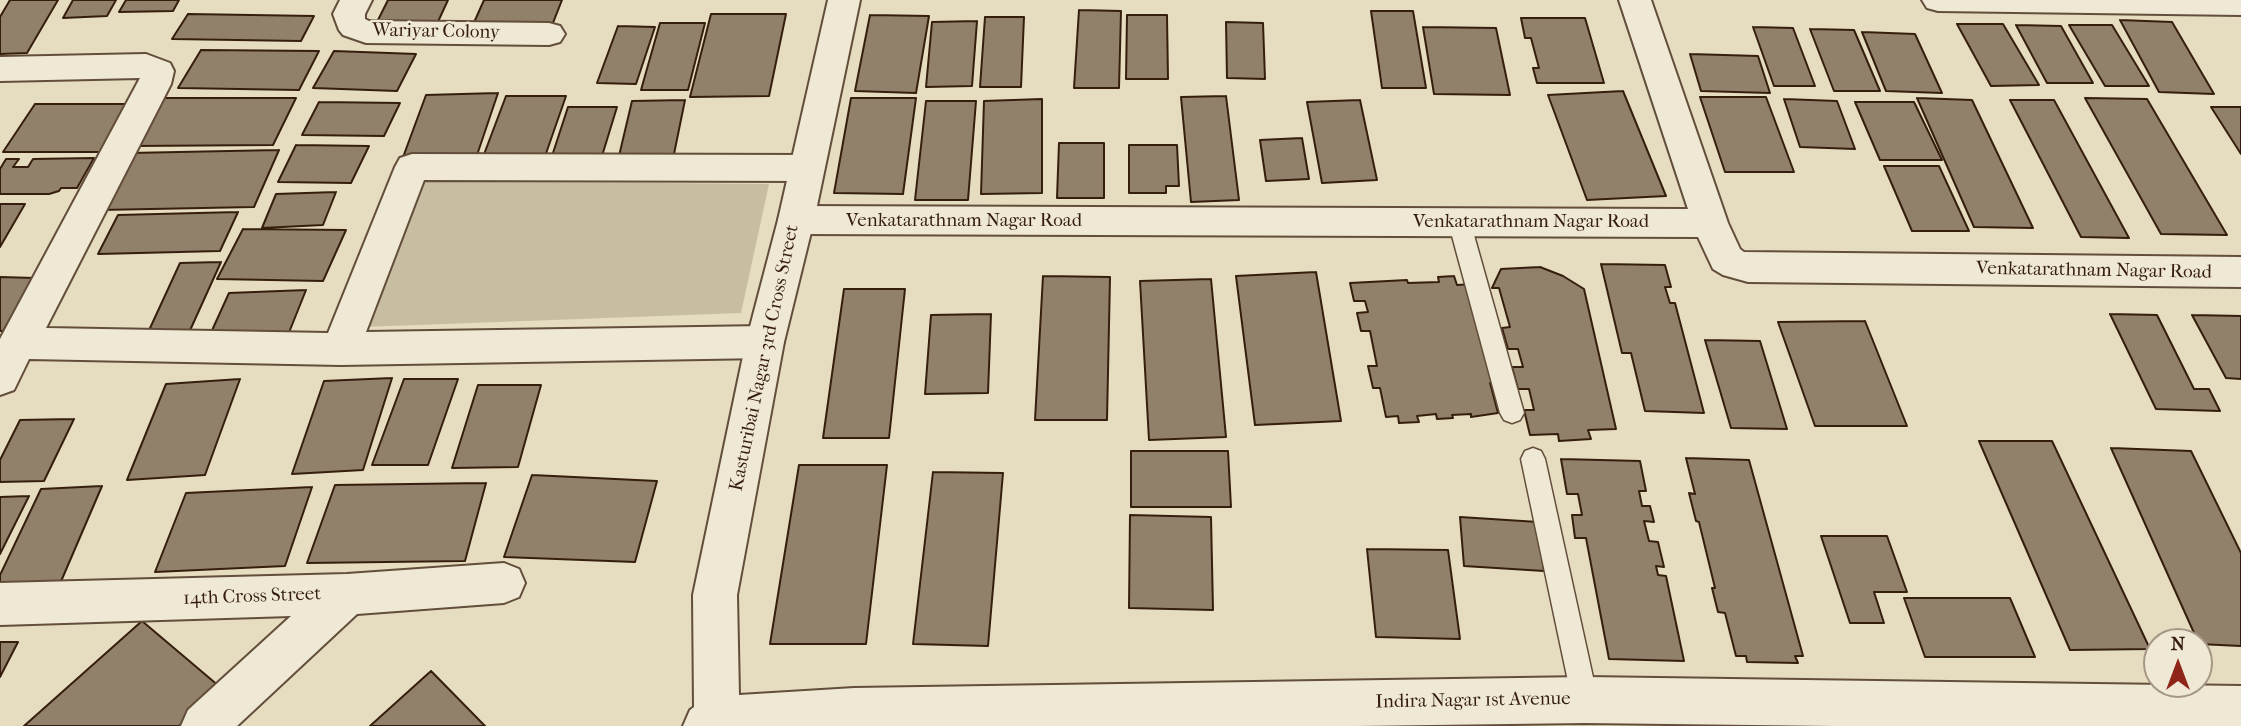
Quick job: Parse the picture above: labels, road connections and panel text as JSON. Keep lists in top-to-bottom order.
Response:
{
  "streets": {
    "street": [
      "Wariyar Colony",
      "Venkatarathnam Nagar Road",
      "Kasturibai Nagar 3rd Cross Street",
      "14th Cross Street",
      "Indira Nagar 1st Avenue"
    ]
  },
  "crossings": [
    ["Venkatarathnam Nagar Road", "Kasturibai Nagar 3rd Cross Street"],
    ["Kasturibai Nagar 3rd Cross Street", "Indira Nagar 1st Avenue"]
  ],
  "north": "top"
}
